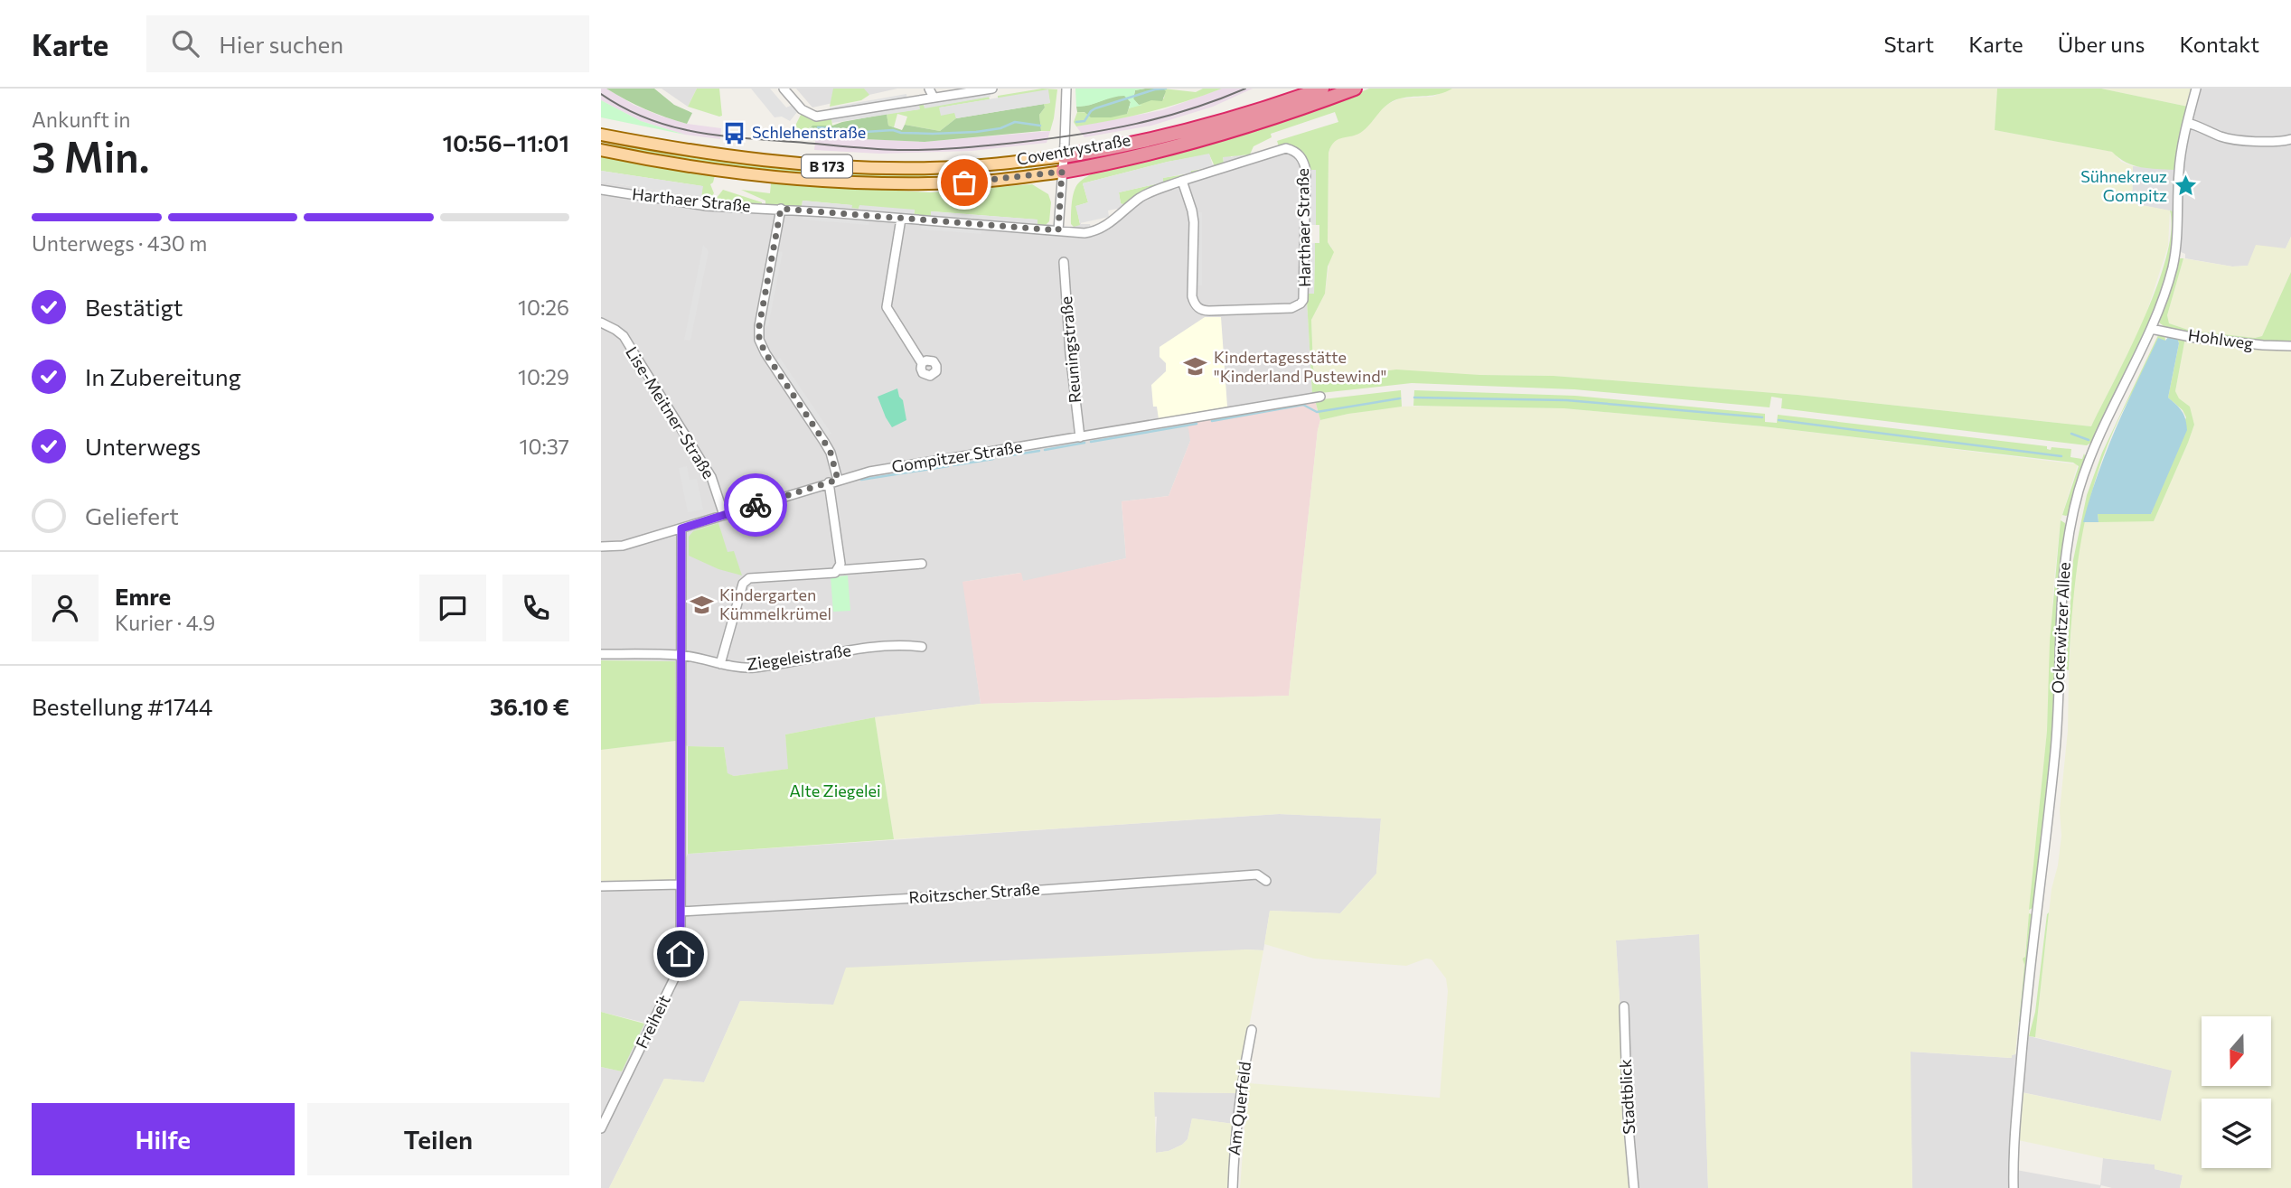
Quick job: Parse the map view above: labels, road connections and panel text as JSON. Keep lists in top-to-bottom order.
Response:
{
  "streets": {
    "highway": ["Coventrystraße", "B 173"],
    "street": [
      "Harthaer Straße",
      "Hohlweg",
      "Reuningstraße",
      "Lise-Meitner-Straße",
      "Gompitzer Straße",
      "Ockerwitzer Allee",
      "Ziegeleistraße",
      "Roitzscher Straße",
      "Freiheit",
      "Stadtblick",
      "Am Querfeld"
    ]
  },
  "crossings": [
    ["Hohlweg", "Ockerwitzer Allee"],
    ["Reuningstraße", "Gompitzer Straße"],
    ["Lise-Meitner-Straße", "Gompitzer Straße"],
    ["Gompitzer Straße", "Freiheit"],
    ["Ziegeleistraße", "Freiheit"],
    ["Roitzscher Straße", "Freiheit"]
  ],
  "parks": ["Alte Ziegelei"],
  "places": {
    "bus stop": ["Schlehenstraße"],
    "place": ["Sühnekreuz Gompitz"],
    "school or university": ["Kindertagesstätte \"Kinderland Pustewind\"", "Kindergarten Kümmelkrümel"]
  },
  "north": "bottom",
  "page": {
    "header": "Karte",
    "search": "Hier suchen",
    "nav": [
      "Start",
      "Karte",
      "Über uns",
      "Kontakt"
    ],
    "heading": ["3 Min.", "Ankunft in", "10:56–11:01"],
    "panel": [
      "Emre",
      "Kurier · 4.9",
      "Bestellung #1744",
      "36.10 €"
    ],
    "bar": "Unterwegs · 430 m",
    "list": [
      ["Bestätigt", "10:26"],
      ["In Zubereitung", "10:29"],
      ["Unterwegs", "10:37"],
      "Geliefert"
    ],
    "buttons": ["Hilfe", "Teilen"]
  }
}
